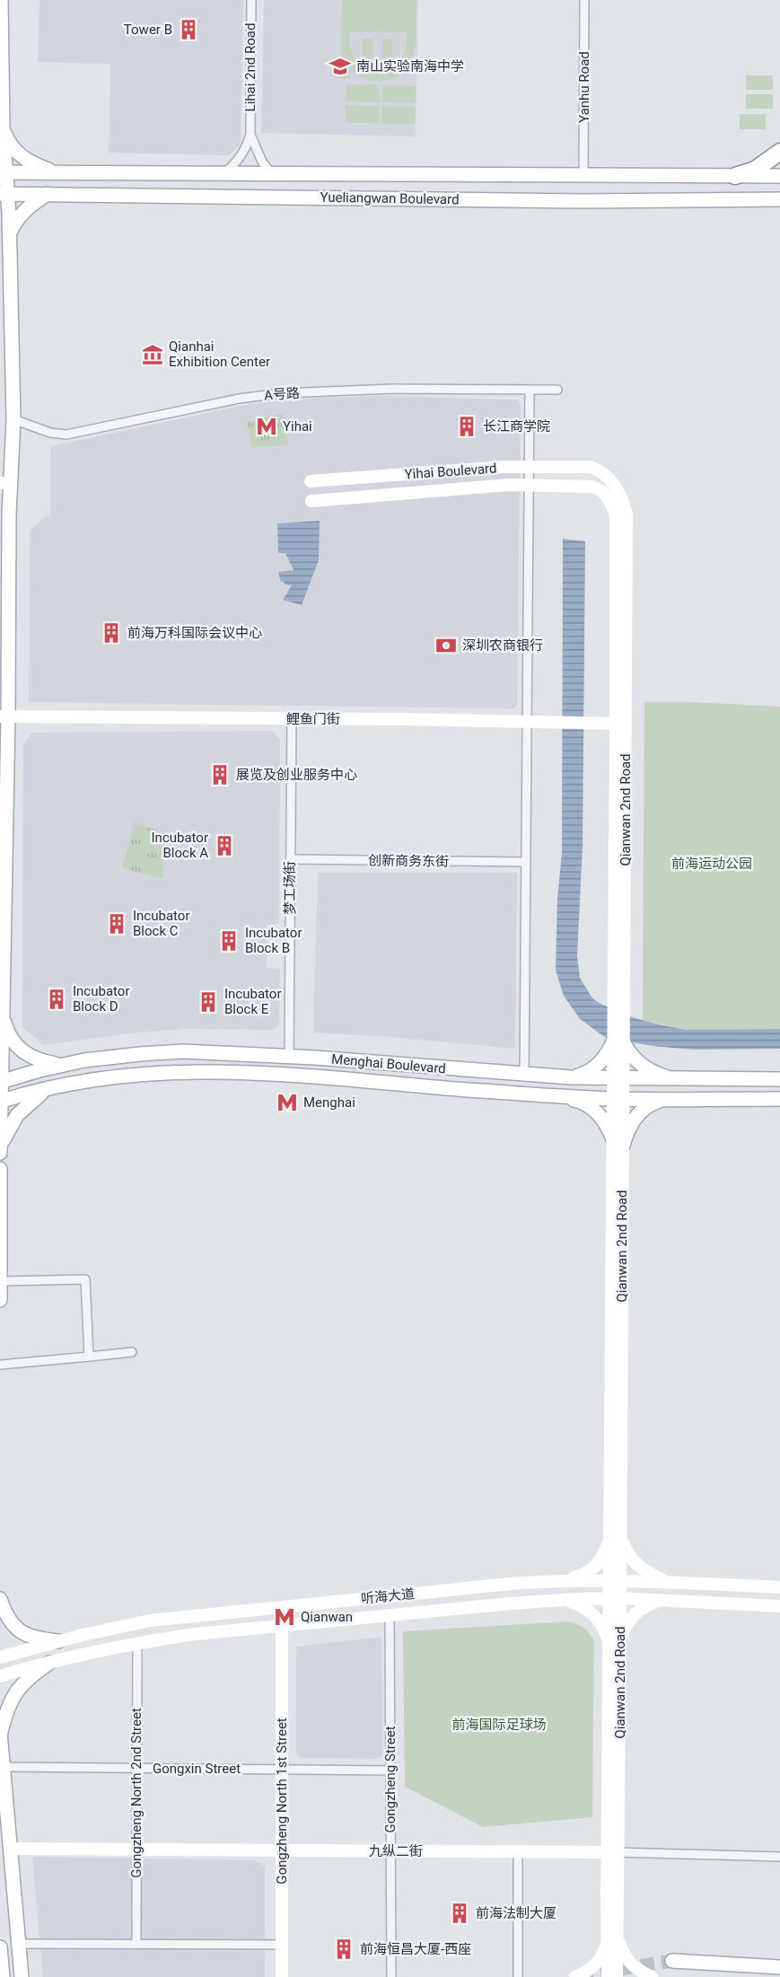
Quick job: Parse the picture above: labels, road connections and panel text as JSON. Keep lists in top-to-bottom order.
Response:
{
  "streets": {
    "main road": ["Yueliangwan Boulevard", "Menghai Boulevard"],
    "street": [
      "Lihai 2nd Road",
      "Yanhu Road",
      "A号路",
      "Yihai Boulevard",
      "鲤鱼门街",
      "Qianwan 2nd Road",
      "创新商务东街",
      "梦工场街",
      "听海大道",
      "Gongxin Street",
      "Gongzheng Street",
      "Gongzheng North 2nd Street",
      "Gongzheng North 1st Street",
      "九纵二街"
    ]
  },
  "crossings": [
    ["Lihai 2nd Road", "Yueliangwan Boulevard"],
    ["Yanhu Road", "Yueliangwan Boulevard"],
    ["Yihai Boulevard", "Qianwan 2nd Road"],
    ["鲤鱼门街", "Qianwan 2nd Road"],
    ["鲤鱼门街", "梦工场街"],
    ["Qianwan 2nd Road", "Menghai Boulevard"],
    ["Qianwan 2nd Road", "听海大道"],
    ["Qianwan 2nd Road", "九纵二街"],
    ["创新商务东街", "梦工场街"],
    ["梦工场街", "Menghai Boulevard"],
    ["听海大道", "Gongzheng Street"],
    ["听海大道", "Gongzheng North 2nd Street"],
    ["听海大道", "Gongzheng North 1st Street"],
    ["Gongxin Street", "Gongzheng Street"],
    ["Gongxin Street", "Gongzheng North 2nd Street"],
    ["Gongxin Street", "Gongzheng North 1st Street"],
    ["Gongzheng Street", "九纵二街"],
    ["Gongzheng North 2nd Street", "九纵二街"],
    ["Gongzheng North 1st Street", "九纵二街"]
  ],
  "parks": ["前海运动公园", "前海国际足球场"],
  "places": {
    "building": [
      "Tower B",
      "长江商学院",
      "前海万科国际会议中心",
      "展览及创业服务中心",
      "Incubator Block A",
      "Incubator Block C",
      "Incubator Block B",
      "Incubator Block D",
      "Incubator Block E",
      "前海法制大厦",
      "前海恒昌大厦-西座"
    ],
    "school or university": ["南山实验南海中学"],
    "museum": ["Qianhai Exhibition Center"],
    "metro station": ["Yihai", "Menghai", "Qianwan"],
    "bank": ["深圳农商银行"]
  }
}
